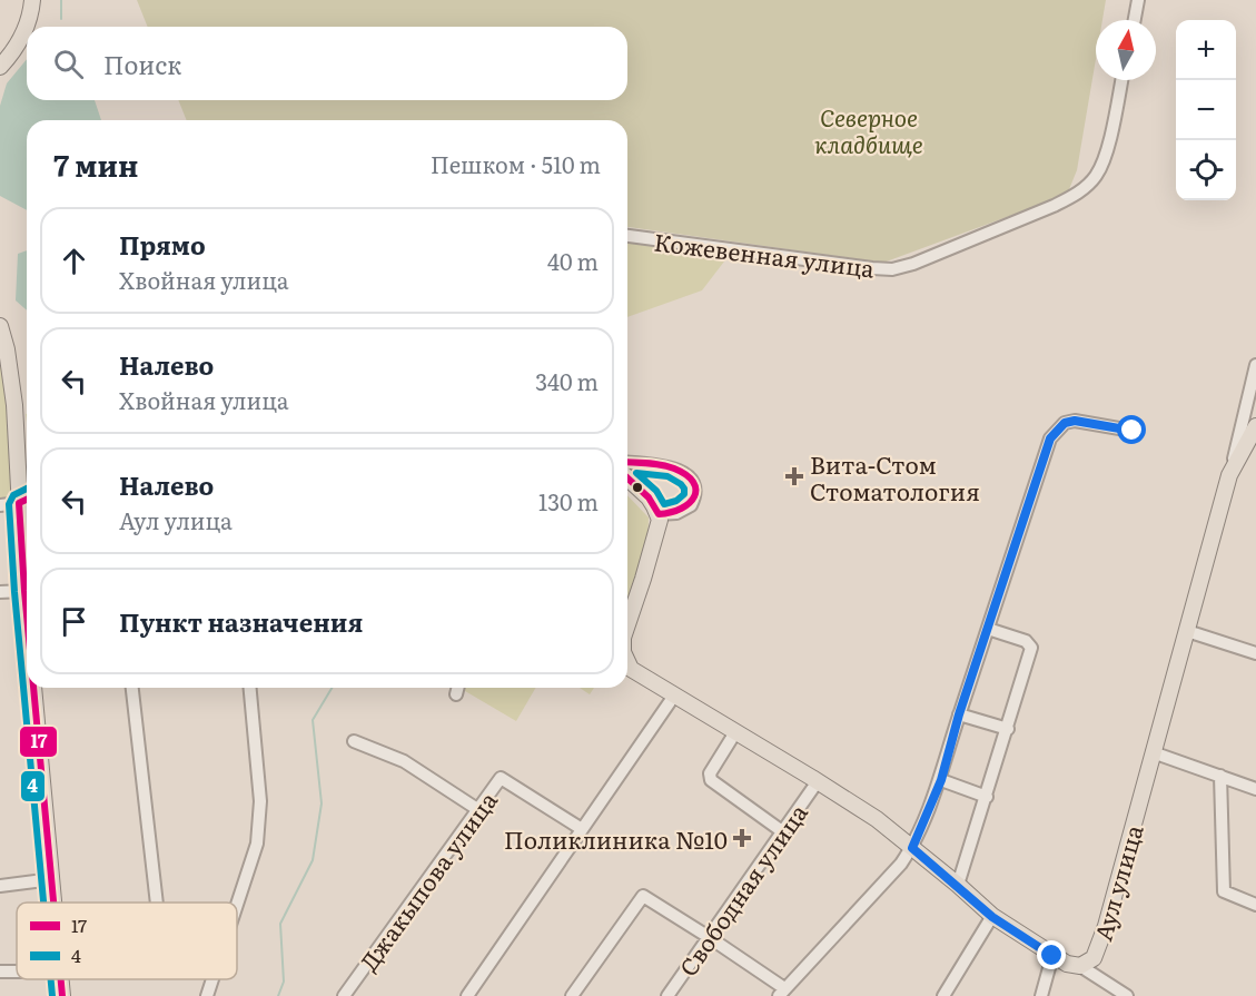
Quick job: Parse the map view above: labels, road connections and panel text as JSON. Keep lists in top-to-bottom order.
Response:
{
  "streets": {
    "main road": ["Аул улица"],
    "street": ["Кожевенная улица", "Джакыпова улица", "Свободная улица"]
  },
  "crossings": [
    ["Аул улица", "Свободная улица"]
  ],
  "parks": ["Северное кладбище"],
  "places": {
    "health": ["Вита-Стом Стоматология", "Поликлиника №10"]
  },
  "lines": ["transit line 17", "transit line 4"],
  "legend": ["17", "4"],
  "north": "top",
  "page": {
    "map_buttons": ["+", "−"],
    "search": "Поиск",
    "heading": ["7 мин", "Пешком · 510 m"],
    "list": [
      ["Прямо", "Хвойная улица", "40 m"],
      ["Налево", "Хвойная улица", "340 m"],
      ["Налево", "Аул улица", "130 m"],
      "Пункт назначения"
    ]
  }
}
